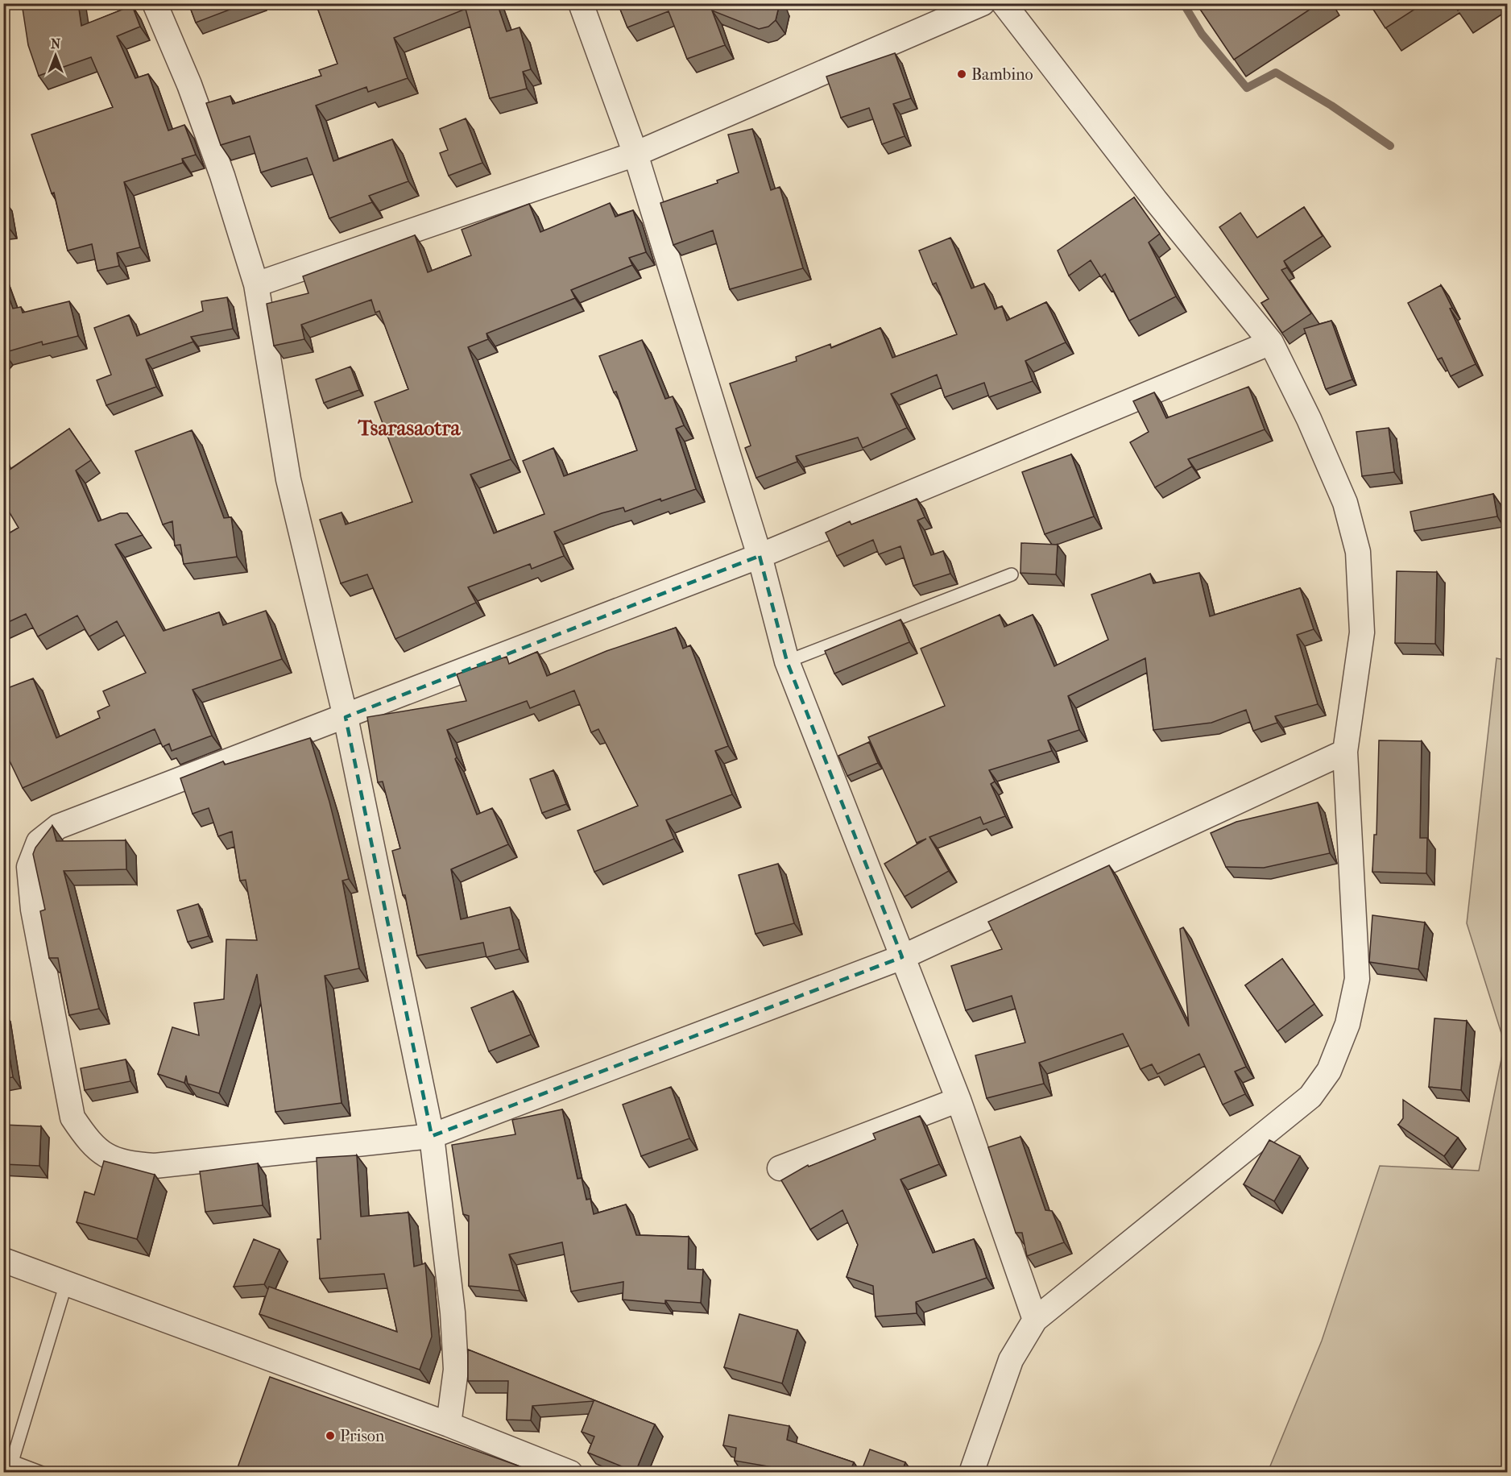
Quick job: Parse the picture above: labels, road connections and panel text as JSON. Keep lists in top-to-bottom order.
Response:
{
  "districts": ["Tsarasaotra"],
  "places": ["Bambino", "Prison"],
  "north": "top"
}
